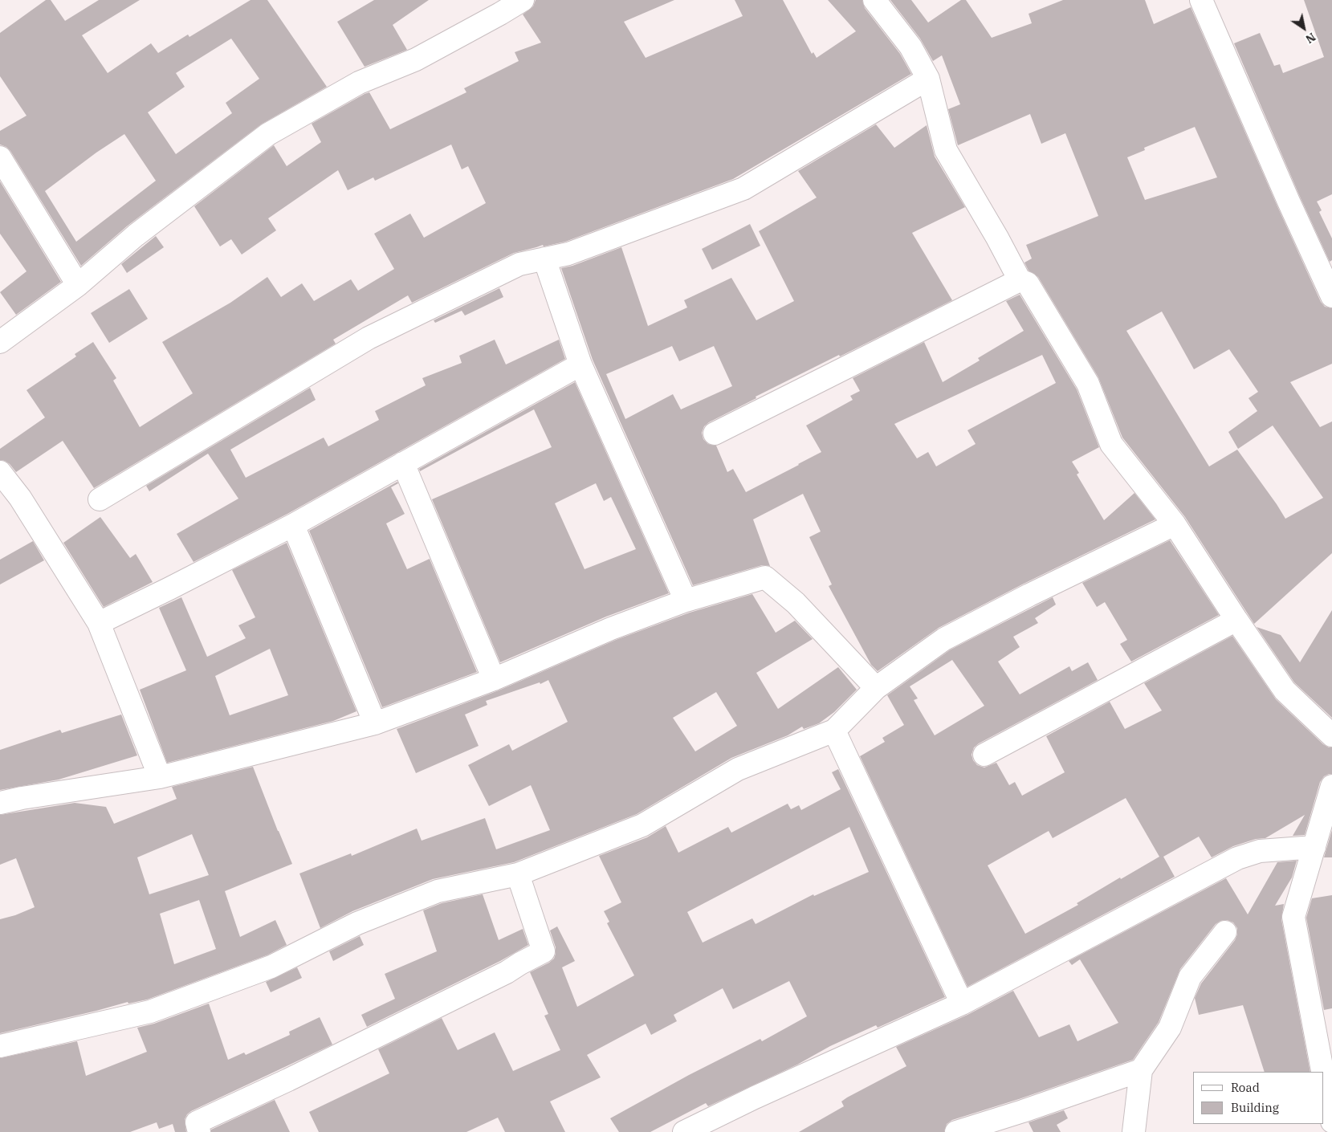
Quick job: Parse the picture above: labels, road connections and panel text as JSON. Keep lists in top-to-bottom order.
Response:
{
  "legend": ["Road", "Building"],
  "north": "bottom right"
}
